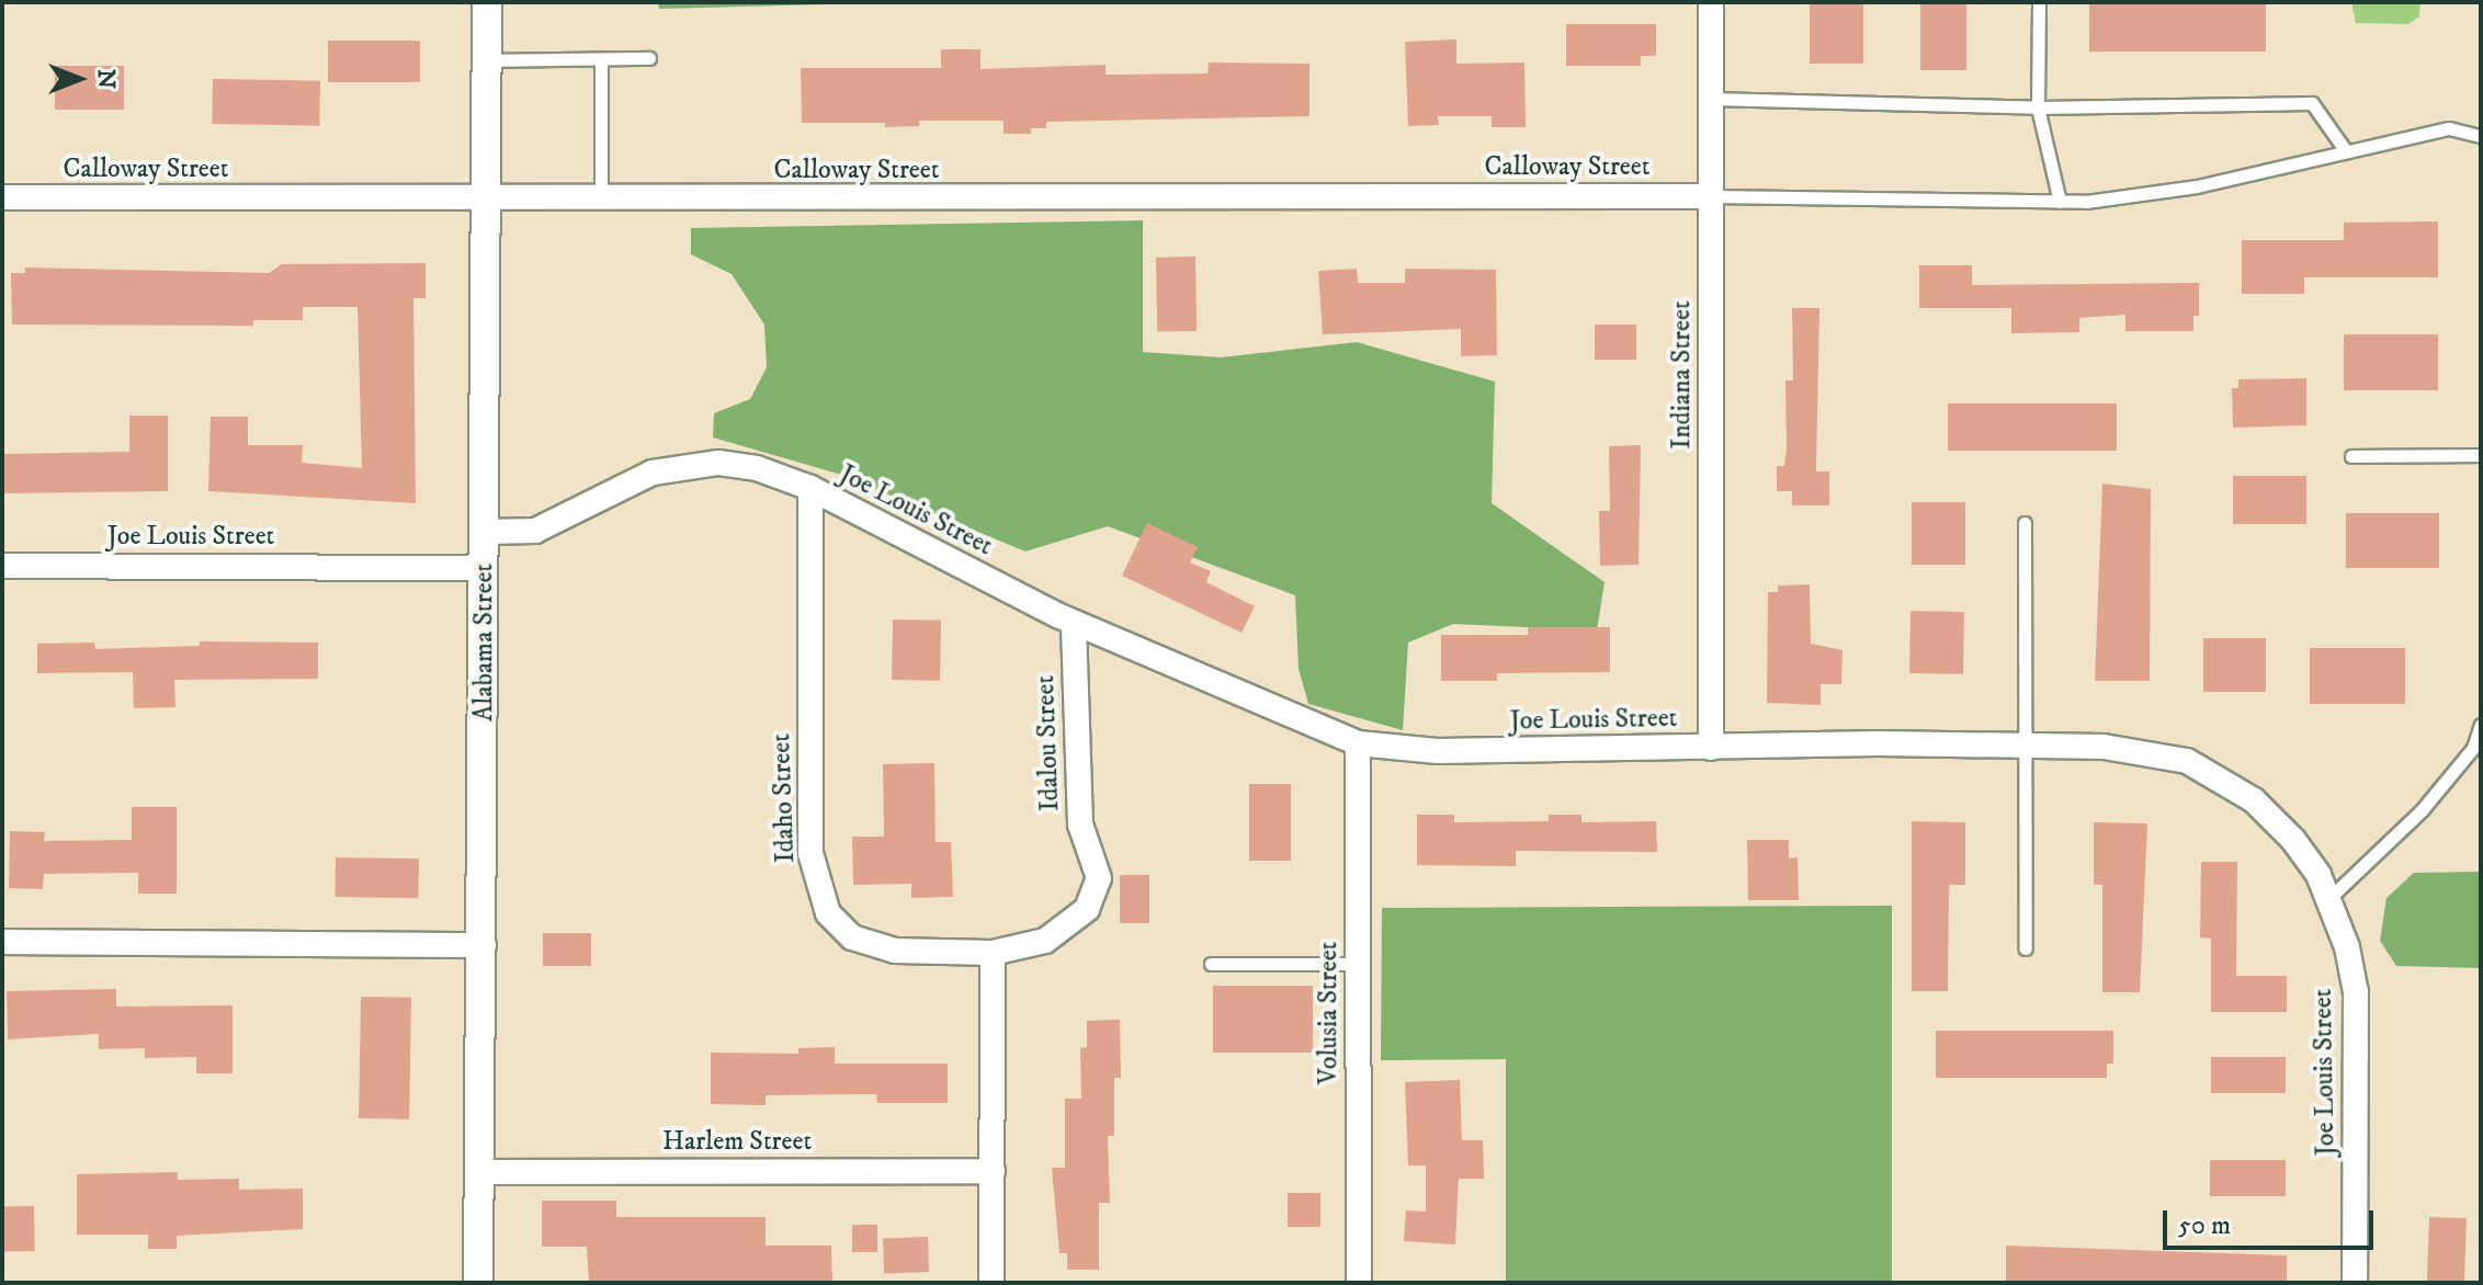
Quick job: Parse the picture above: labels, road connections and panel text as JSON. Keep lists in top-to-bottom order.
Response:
{
  "streets": {
    "street": [
      "Calloway Street",
      "Indiana Street",
      "Joe Louis Street",
      "Alabama Street",
      "Idalou Street",
      "Idaho Street",
      "Volusia Street",
      "Harlem Street"
    ]
  },
  "crossings": [
    ["Calloway Street", "Indiana Street"],
    ["Calloway Street", "Alabama Street"],
    ["Indiana Street", "Joe Louis Street"],
    ["Joe Louis Street", "Alabama Street"],
    ["Joe Louis Street", "Idalou Street"],
    ["Joe Louis Street", "Idaho Street"],
    ["Joe Louis Street", "Volusia Street"],
    ["Alabama Street", "Harlem Street"],
    ["Idalou Street", "Idaho Street"]
  ],
  "scale_bar": "50 m",
  "north": "right"
}
